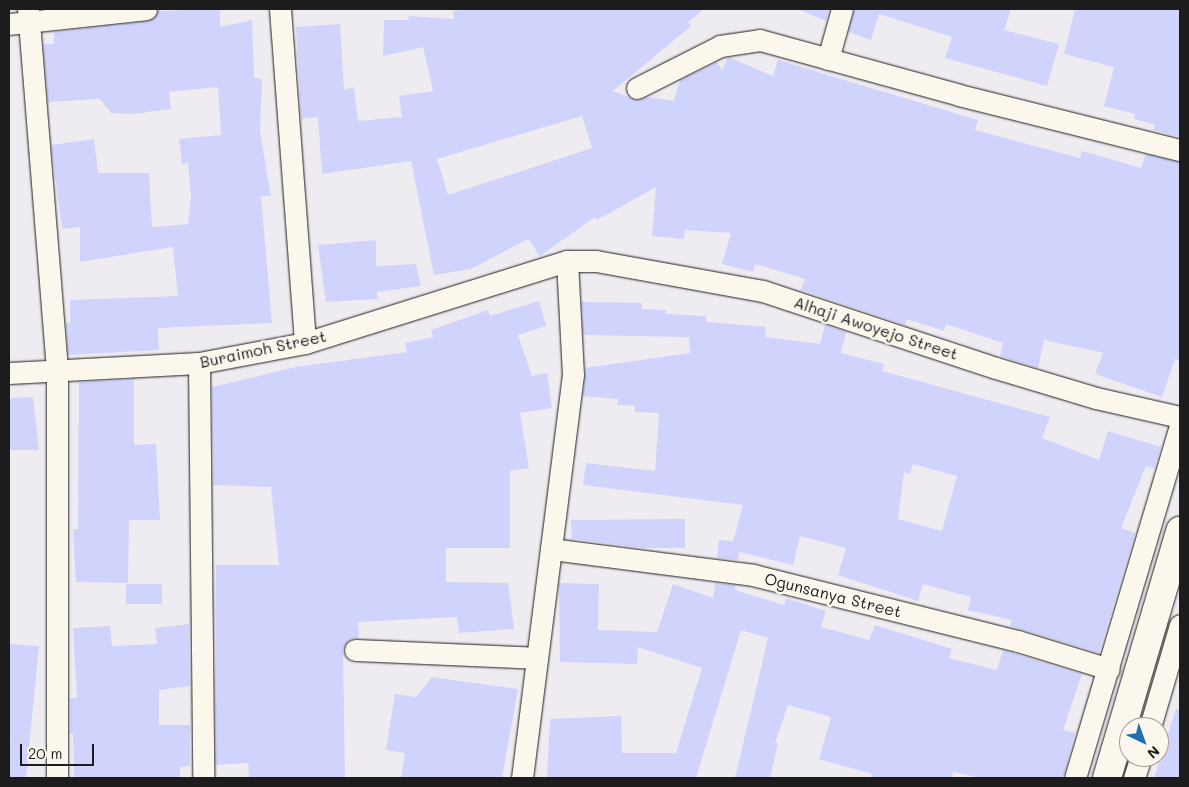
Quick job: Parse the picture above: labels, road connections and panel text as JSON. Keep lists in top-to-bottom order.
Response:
{
  "streets": {
    "street": ["Alhaji Awoyejo Street", "Buraimoh Street", "Ogunsanya Street"]
  },
  "crossings": [
    ["Alhaji Awoyejo Street", "Buraimoh Street"]
  ],
  "scale_bar": "20 m",
  "north": "bottom right"
}
